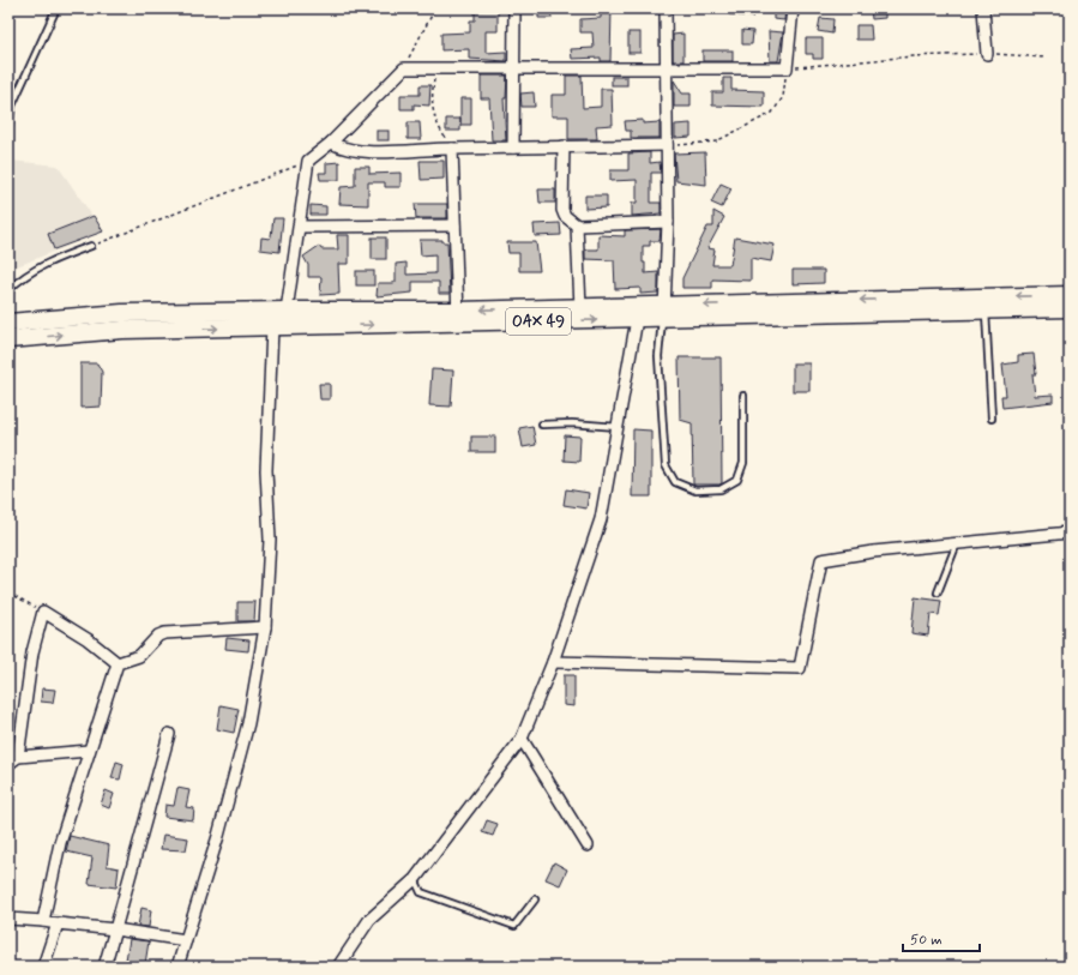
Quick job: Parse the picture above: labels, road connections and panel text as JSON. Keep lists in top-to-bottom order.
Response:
{
  "streets": {
    "main road": ["OAX 49"]
  },
  "scale_bar": "50 m"
}
